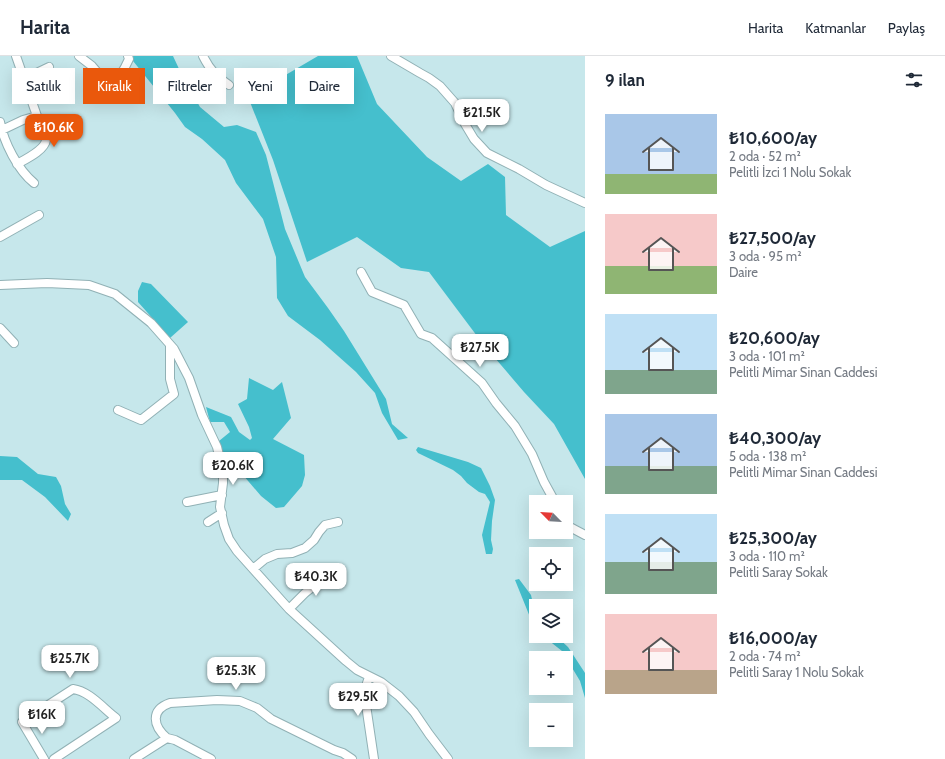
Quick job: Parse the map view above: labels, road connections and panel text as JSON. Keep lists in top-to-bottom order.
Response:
{
  "north": "top left",
  "page": {
    "header": "Harita",
    "nav": ["Harita", "Katmanlar", "Paylaş"],
    "heading": "9 ilan",
    "chip": [
      "Satılık",
      "Kiralık",
      "Filtreler",
      "Yeni",
      "Daire"
    ],
    "price": [
      "₺21.5K",
      "₺10.6K",
      "₺27.5K",
      "₺20.6K",
      "₺40.3K",
      "₺25.7K",
      "₺25.3K",
      "₺29.5K",
      "₺16K"
    ],
    "list": [
      {
        "name": "₺10,600/ay",
        "note": "2 oda · 52 m² · Pelitli İzci 1 Nolu Sokak"
      },
      {
        "name": "₺27,500/ay",
        "note": "3 oda · 95 m² · Daire"
      },
      {
        "name": "₺20,600/ay",
        "note": "3 oda · 101 m² · Pelitli Mimar Sinan Caddesi"
      },
      {
        "name": "₺40,300/ay",
        "note": "5 oda · 138 m² · Pelitli Mimar Sinan Caddesi"
      },
      {
        "name": "₺25,300/ay",
        "note": "3 oda · 110 m² · Pelitli Saray Sokak"
      },
      {
        "name": "₺16,000/ay",
        "note": "2 oda · 74 m² · Pelitli Saray 1 Nolu Sokak"
      }
    ],
    "map_buttons": ["+", "−"]
  }
}
